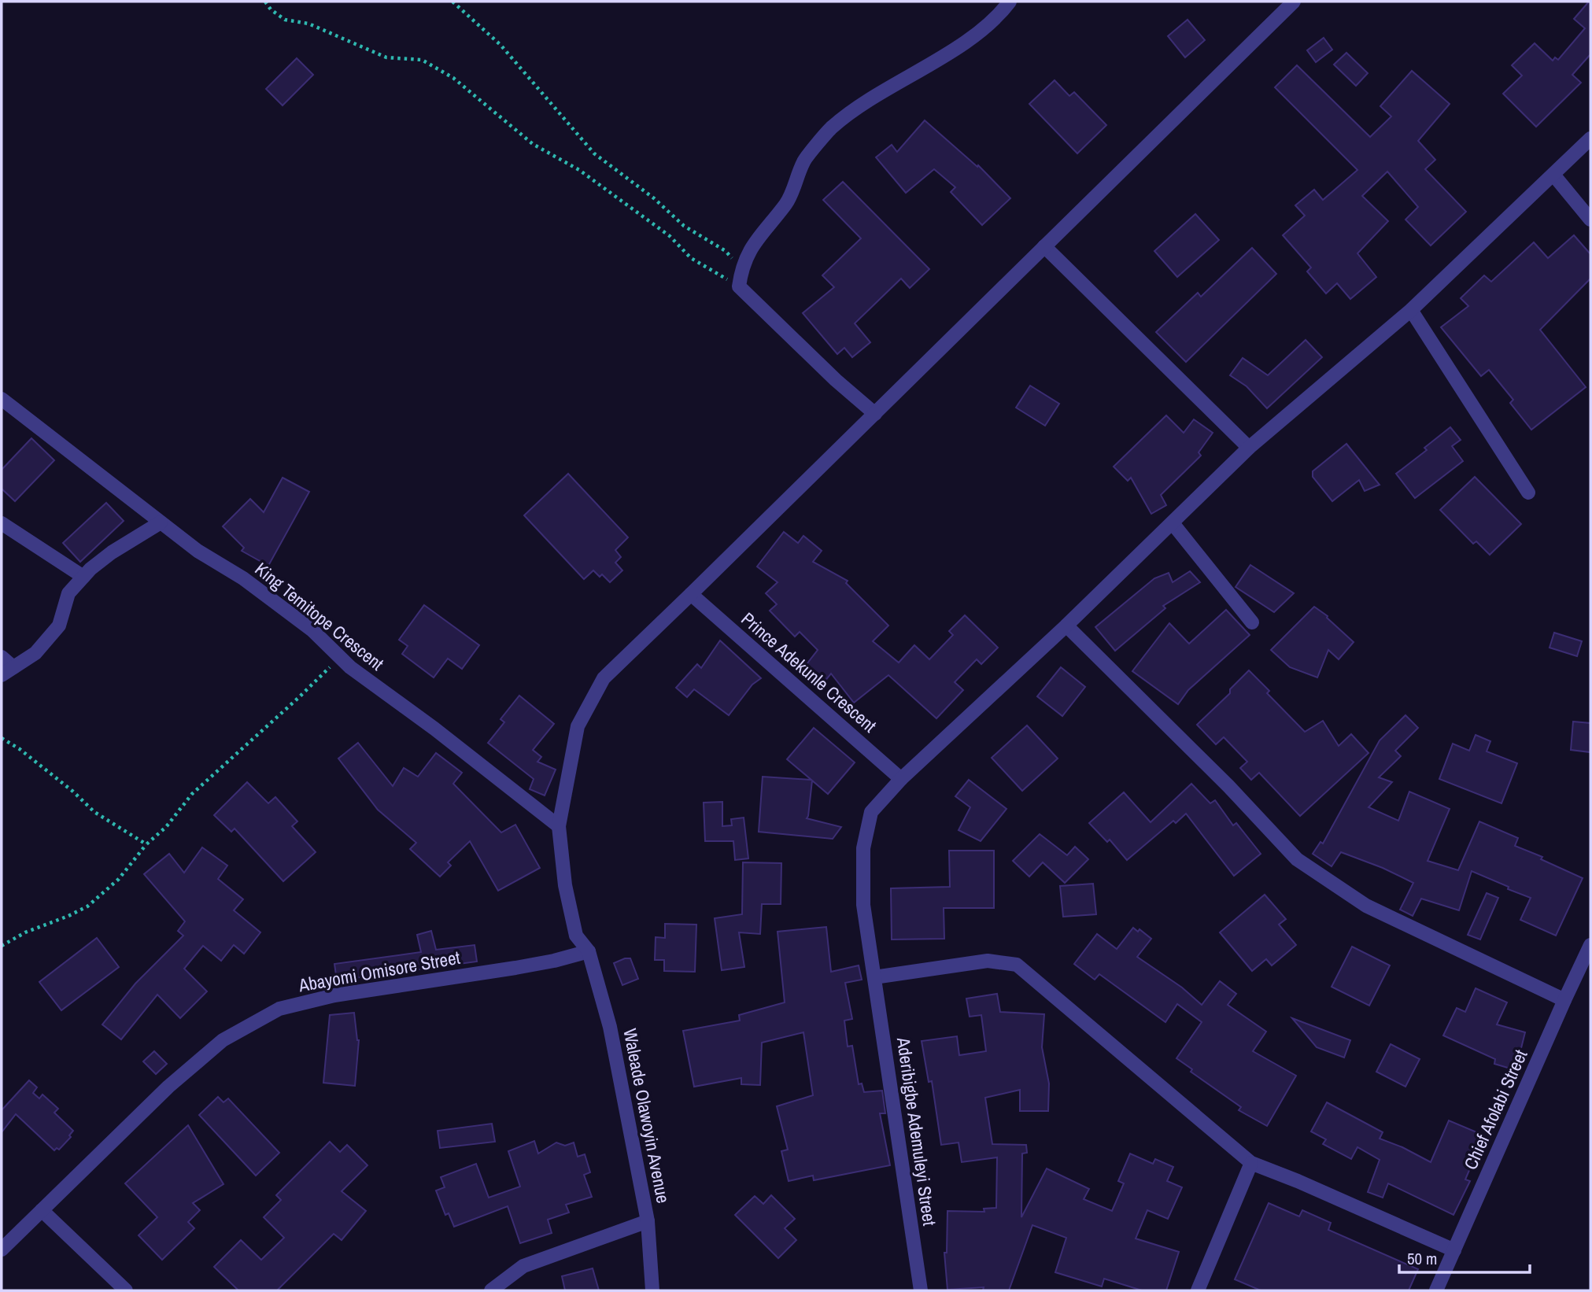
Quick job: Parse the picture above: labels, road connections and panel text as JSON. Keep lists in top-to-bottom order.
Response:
{
  "streets": {
    "street": [
      "King Temitope Crescent",
      "Prince Adekunle Crescent",
      "Abayomi Omisore Street",
      "Chief Afolabi Street",
      "Waleade Olawoyin Avenue",
      "Aderibigbe Ademuleyi Street"
    ]
  },
  "crossings": [
    ["King Temitope Crescent", "Waleade Olawoyin Avenue"],
    ["Prince Adekunle Crescent", "Waleade Olawoyin Avenue"],
    ["Prince Adekunle Crescent", "Aderibigbe Ademuleyi Street"],
    ["Abayomi Omisore Street", "Waleade Olawoyin Avenue"]
  ],
  "scale_bar": "50 m"
}
